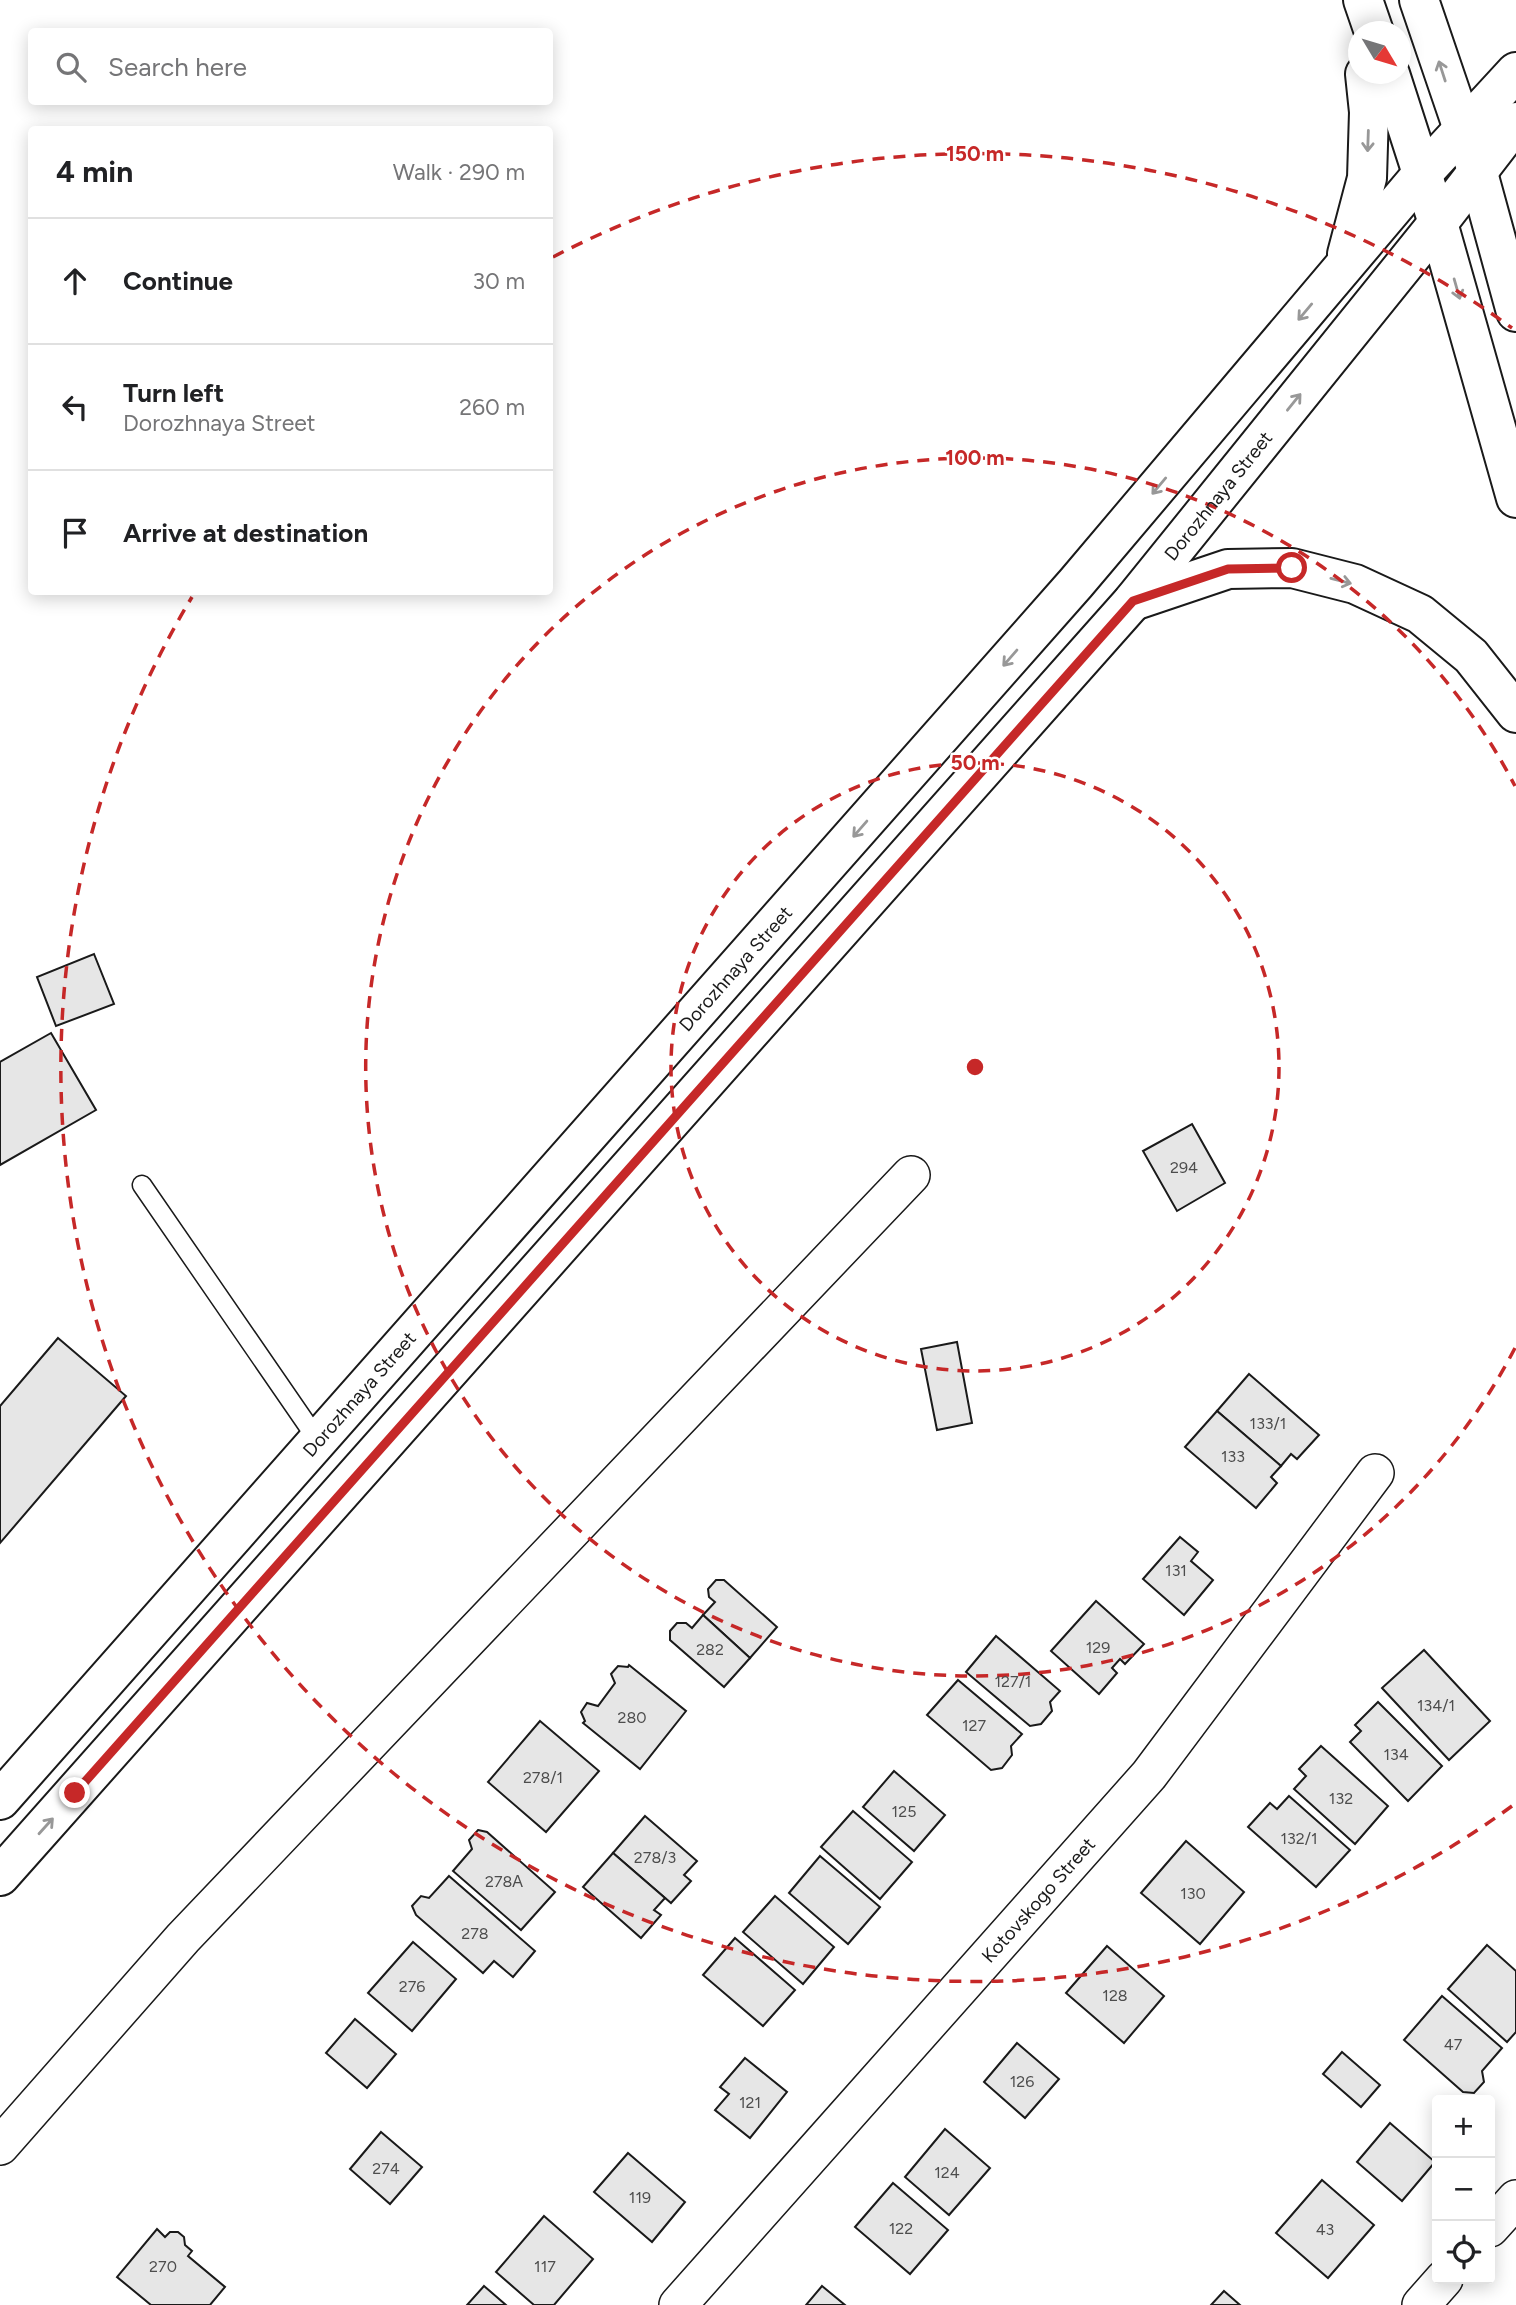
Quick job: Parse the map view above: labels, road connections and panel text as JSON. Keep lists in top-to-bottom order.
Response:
{
  "streets": {
    "main road": ["Dorozhnaya Street"],
    "street": ["Kotovskogo Street"]
  },
  "house_numbers": [
    "294",
    "133/1",
    "133",
    "131",
    "129",
    "282",
    "127/1",
    "134/1",
    "280",
    "127",
    "134",
    "278/1",
    "132",
    "125",
    "132/1",
    "278/3",
    "278А",
    "130",
    "278",
    "276",
    "128",
    "47",
    "126",
    "121",
    "274",
    "124",
    "119",
    "122",
    "43",
    "270",
    "117"
  ],
  "north": "bottom right",
  "page": {
    "search": "Search here",
    "heading": ["4 min", "Walk · 290 m"],
    "list": [
      ["Continue", "30 m"],
      ["Turn left", "Dorozhnaya Street", "260 m"],
      "Arrive at destination"
    ],
    "map_buttons": ["+", "−"]
  },
  "rings": ["150 m", "100 m", "50 m"]
}
